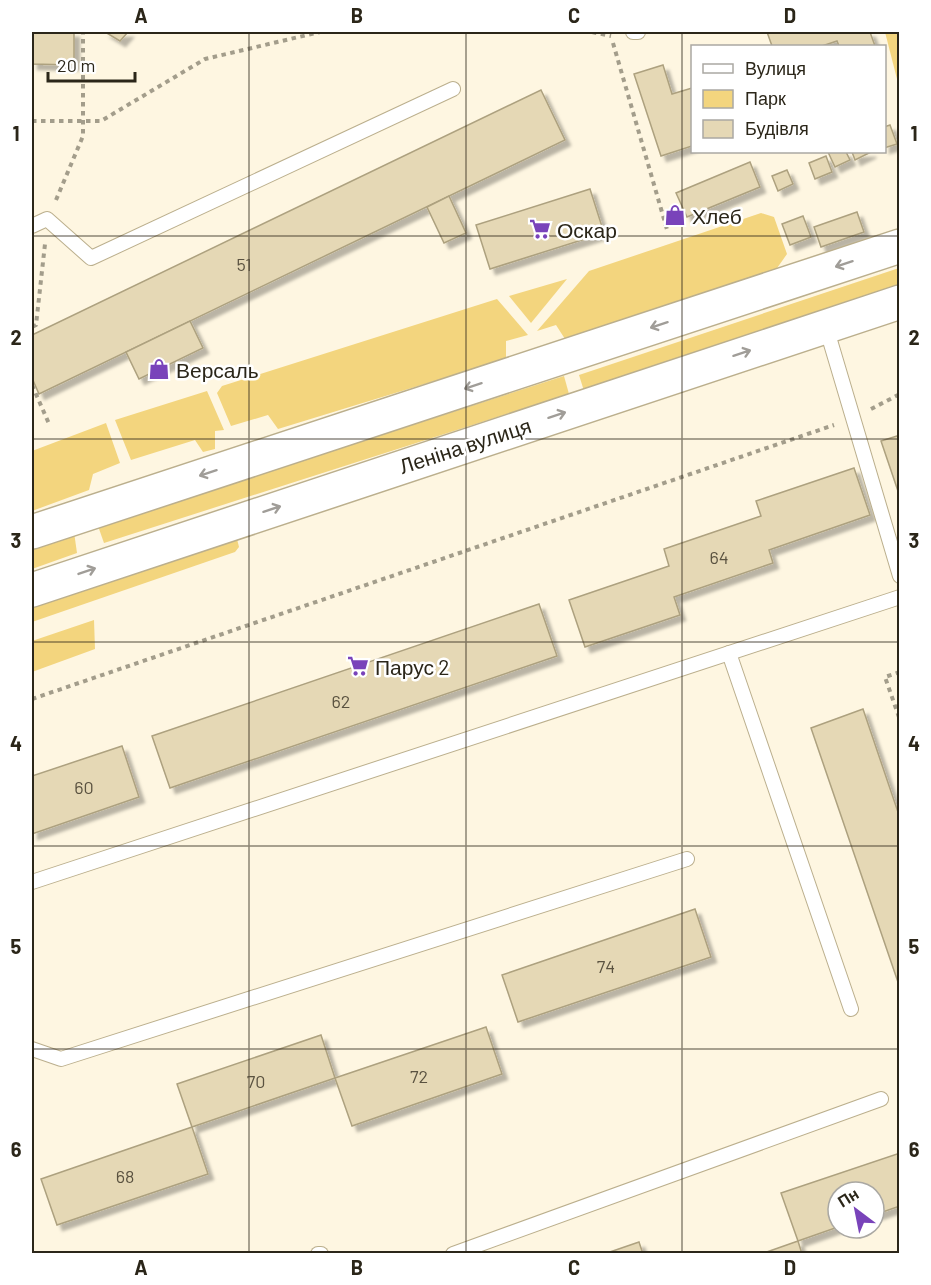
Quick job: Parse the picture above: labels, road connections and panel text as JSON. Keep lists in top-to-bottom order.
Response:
{
  "streets": {
    "street": ["Леніна вулиця"]
  },
  "places": {
    "shop": ["Хлеб", "Версаль"],
    "supermarket": ["Оскар", "Парус 2"]
  },
  "house_numbers": [
    "51",
    "64",
    "62",
    "60",
    "74",
    "72",
    "70",
    "68"
  ],
  "legend": ["Вулиця", "Парк", "Будівля"],
  "scale_bar": "20 m",
  "north": "top left",
  "grid": {
    "columns": [
      "A",
      "B",
      "C",
      "D"
    ],
    "rows": [
      "1",
      "2",
      "3",
      "4",
      "5",
      "6"
    ]
  }
}
